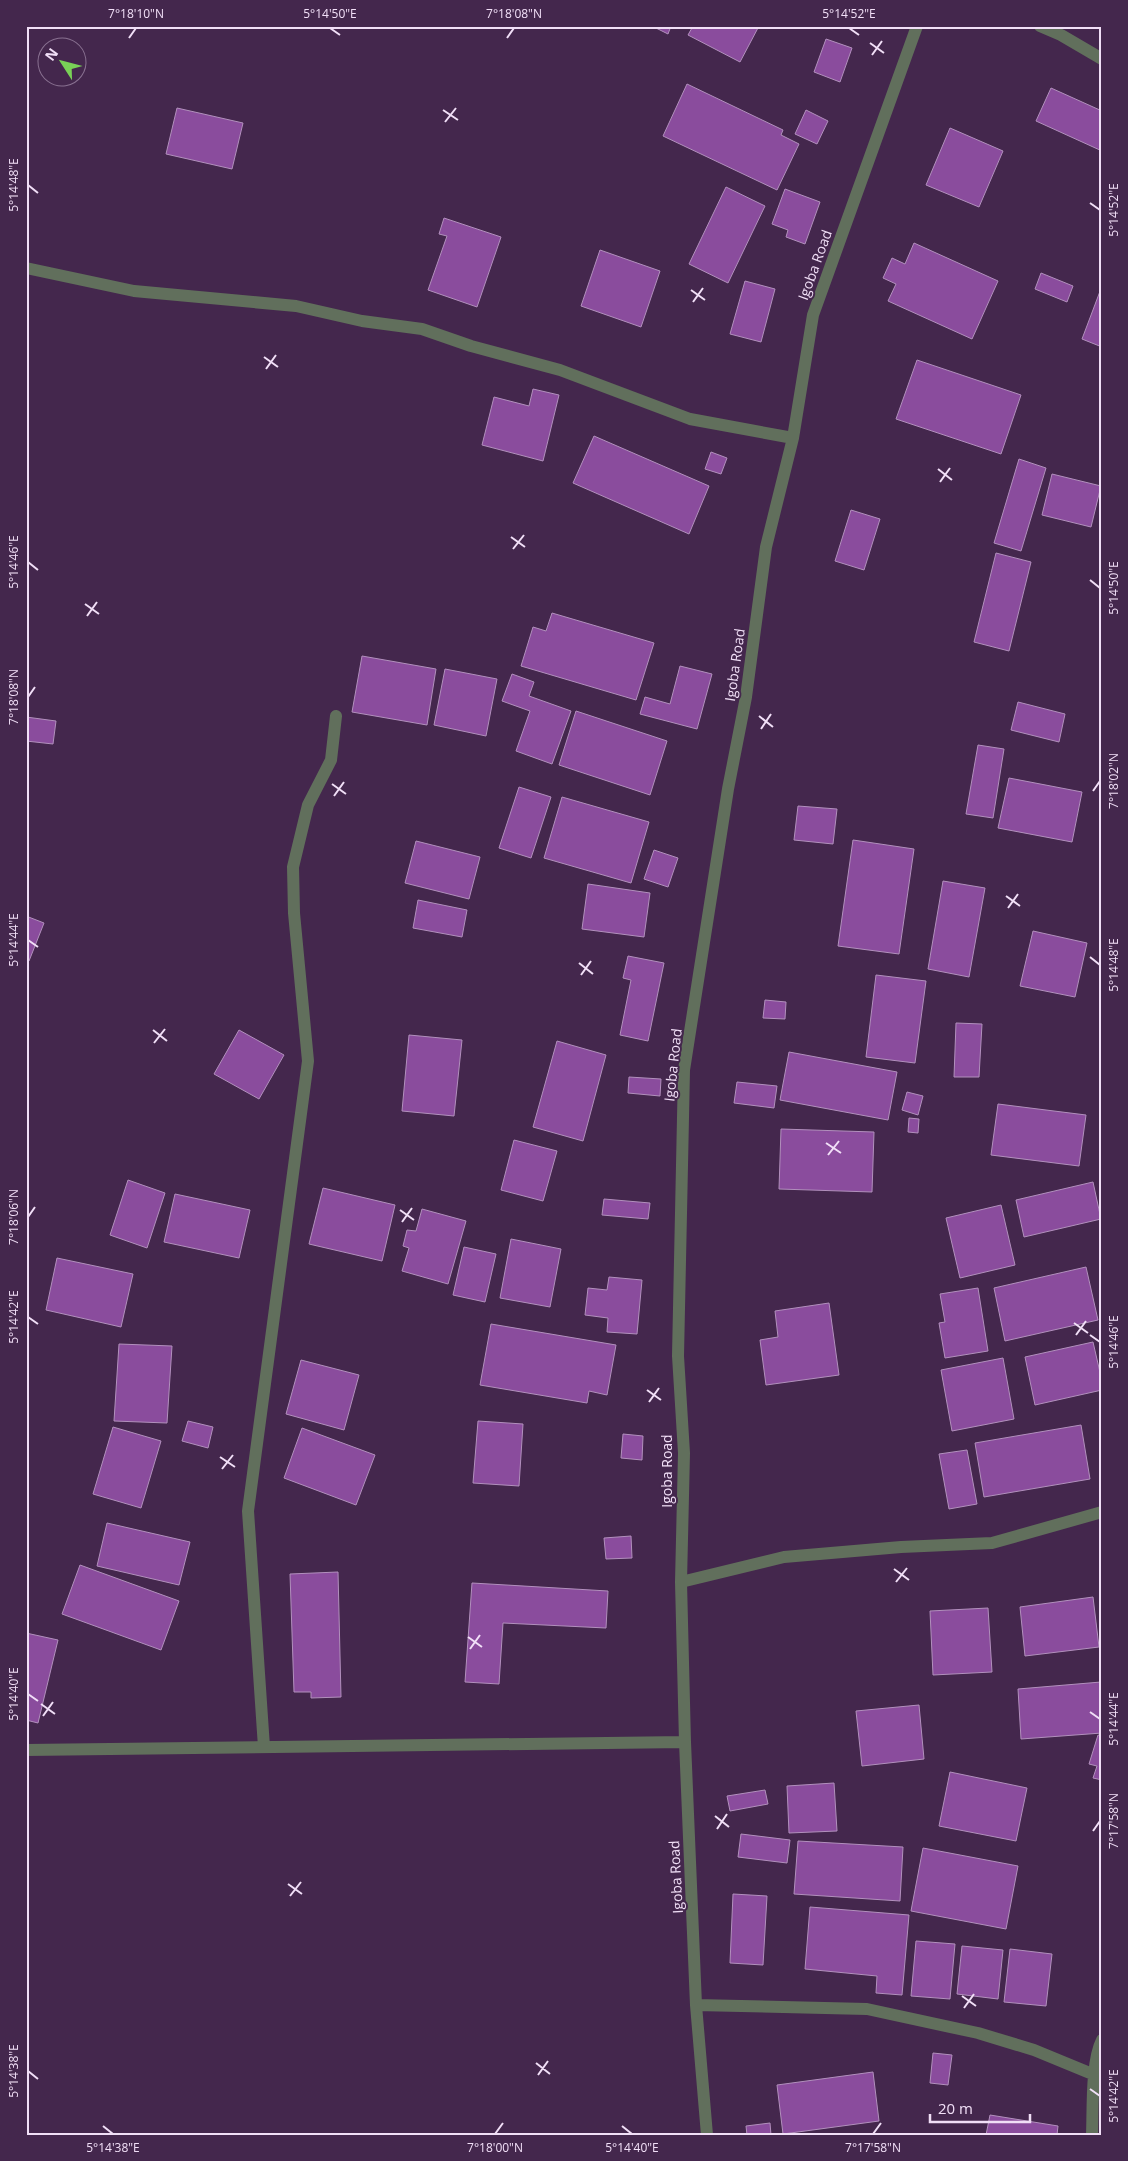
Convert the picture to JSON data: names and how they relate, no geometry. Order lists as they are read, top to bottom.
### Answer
{
  "streets": {
    "street": ["Igoba Road"]
  },
  "scale_bar": "20 m",
  "north": "top left",
  "coordinates": [
    "7°18'10\"N",
    "5°14'50\"E",
    "7°18'08\"N",
    "5°14'52\"E",
    "5°14'48\"E",
    "5°14'46\"E",
    "7°18'02\"N",
    "5°14'44\"E",
    "7°18'06\"N",
    "5°14'42\"E",
    "5°14'40\"E",
    "7°17'58\"N",
    "5°14'38\"E",
    "7°18'00\"N"
  ]
}
